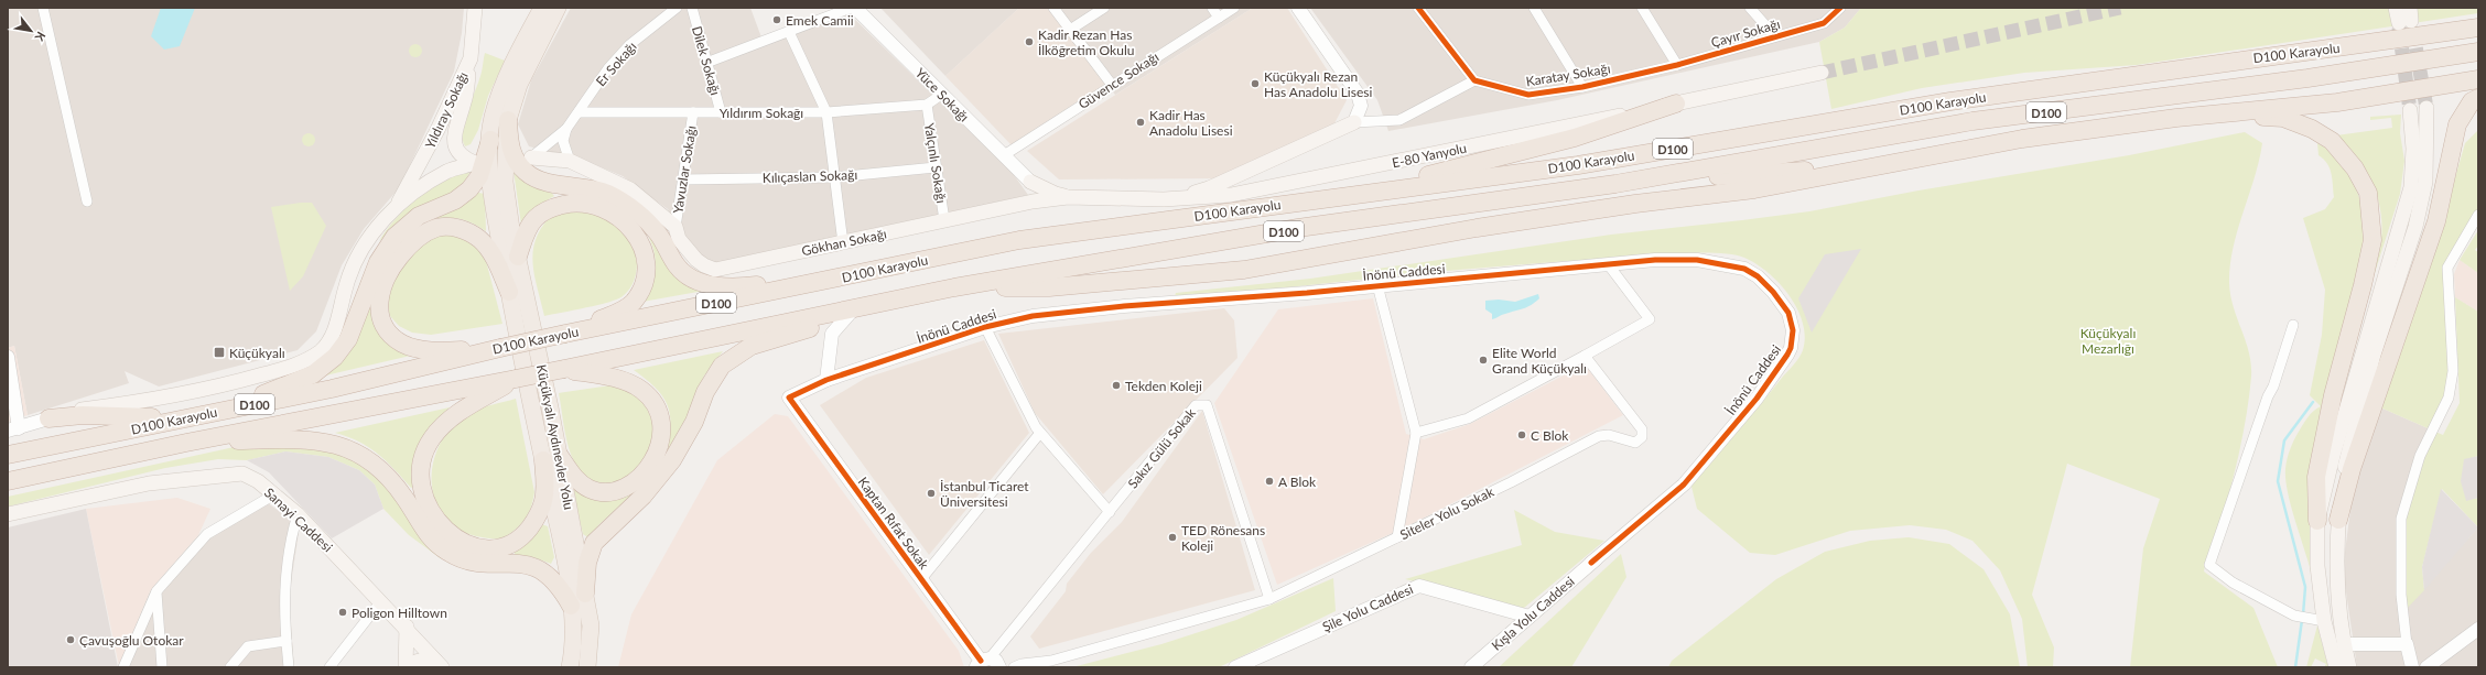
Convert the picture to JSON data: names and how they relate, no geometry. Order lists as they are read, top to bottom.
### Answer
{
  "streets": {
    "highway": ["D100 Karayolu", "D100"],
    "main road": [
      "Yıldıray Sokağı",
      "E-80 Yanyolu",
      "Gökhan Sokağı",
      "Küçükyalı Aydınevler Yolu",
      "Sanayi Caddesi"
    ],
    "street": [
      "Çayır Sokağı",
      "Dilek Sokağı",
      "Er Sokağı",
      "Karatay Sokağı",
      "Güvence Sokağı",
      "Yüce Sokağı",
      "Yıldırım Sokağı",
      "Yalçınlı Sokağı",
      "Yavuzlar Sokağı",
      "Kılıçaslan Sokağı",
      "İnönü Caddesi",
      "Sakız Gülü Sokak",
      "Siteler Yolu Sokak",
      "Kaptan Rıfat Sokak",
      "Şile Yolu Caddesi",
      "Kışla Yolu Caddesi"
    ]
  },
  "crossings": [
    ["Çayır Sokağı", "Karatay Sokağı"],
    ["Dilek Sokağı", "Yıldırım Sokağı"],
    ["Er Sokağı", "Yıldırım Sokağı"],
    ["Güvence Sokağı", "Yüce Sokağı"],
    ["Yıldırım Sokağı", "Yalçınlı Sokağı"],
    ["Yıldırım Sokağı", "Yavuzlar Sokağı"],
    ["E-80 Yanyolu", "Gökhan Sokağı"],
    ["Yalçınlı Sokağı", "Kılıçaslan Sokağı"],
    ["Yalçınlı Sokağı", "Gökhan Sokağı"],
    ["Yavuzlar Sokağı", "Kılıçaslan Sokağı"],
    ["Yavuzlar Sokağı", "Gökhan Sokağı"],
    ["İnönü Caddesi", "Kaptan Rıfat Sokak"],
    ["İnönü Caddesi", "Kışla Yolu Caddesi"],
    ["Sakız Gülü Sokak", "Siteler Yolu Sokak"],
    ["Sakız Gülü Sokak", "Kaptan Rıfat Sokak"],
    ["Şile Yolu Caddesi", "Kışla Yolu Caddesi"]
  ],
  "parks": ["Küçükyalı Mezarlığı"],
  "places": {
    "other": [
      "Emek Camii",
      "Kadir Rezan Has İlköğretim Okulu",
      "Küçükyalı Rezan Has Anadolu Lisesi",
      "Kadir Has Anadolu Lisesi",
      "Elite World Grand Küçükyalı",
      "Tekden Koleji",
      "C Blok",
      "A Blok",
      "İstanbul Ticaret Üniversitesi",
      "TED Rönesans Koleji",
      "Poligon Hilltown",
      "Çavuşoğlu Otokar"
    ],
    "transit": ["Küçükyalı"]
  },
  "north": "bottom right"
}
